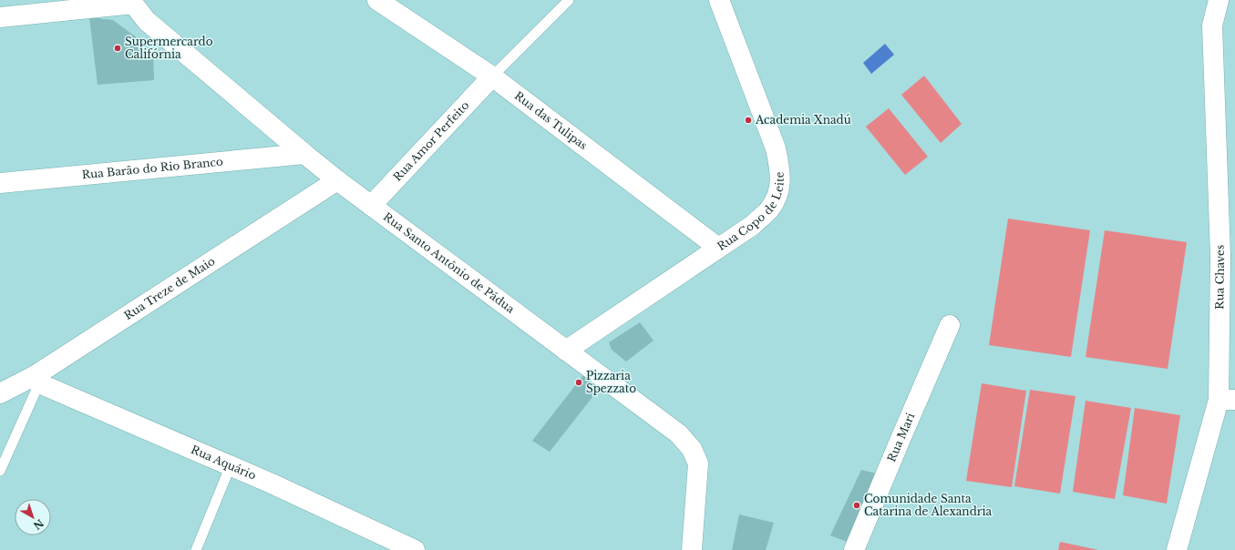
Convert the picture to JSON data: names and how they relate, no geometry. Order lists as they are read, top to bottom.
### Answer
{
  "streets": {
    "street": [
      "Rua das Tulipas",
      "Rua Amor Perfeito",
      "Rua Barão do Rio Branco",
      "Rua Copo de Leite",
      "Rua Santo Antônio de Pádua",
      "Rua Chaves",
      "Rua Treze de Maio",
      "Rua Mari",
      "Rua Aquário"
    ]
  },
  "crossings": [
    ["Rua das Tulipas", "Rua Amor Perfeito"],
    ["Rua das Tulipas", "Rua Copo de Leite"],
    ["Rua Amor Perfeito", "Rua Santo Antônio de Pádua"],
    ["Rua Barão do Rio Branco", "Rua Santo Antônio de Pádua"],
    ["Rua Copo de Leite", "Rua Santo Antônio de Pádua"],
    ["Rua Santo Antônio de Pádua", "Rua Treze de Maio"],
    ["Rua Treze de Maio", "Rua Aquário"]
  ],
  "places": [
    "Supermercardo Califórnia",
    "Academia Xnadú",
    "Pizzaria Spezzato",
    "Comunidade Santa Catarina de Alexandria"
  ],
  "north": "bottom right"
}
